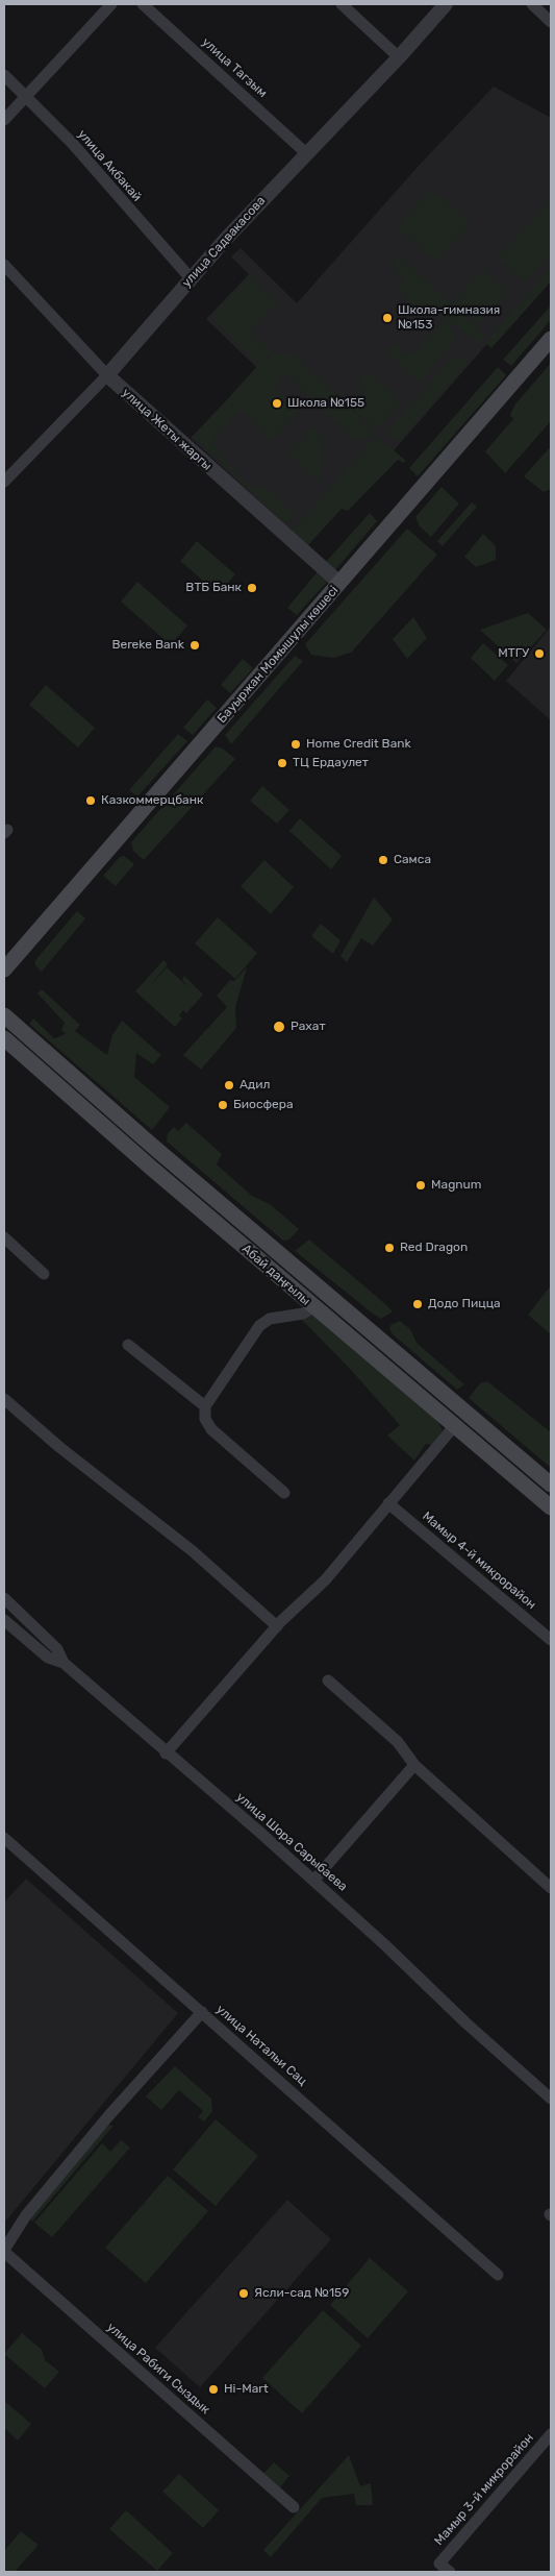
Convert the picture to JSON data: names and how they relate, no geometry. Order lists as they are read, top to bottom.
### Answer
{
  "streets": {
    "main road": ["Бауыржан Момышұлы көшесі", "Абай даңғылы"],
    "street": [
      "улица Тагзым",
      "улица Акбакай",
      "улица Садвакасова",
      "улица Жеты жаргы",
      "Мамыр 4-й микрорайон",
      "улица Шора Сарыбаева",
      "улица Натальи Сац",
      "улица Рабиги Сыздык",
      "Мамыр 3-й микрорайон"
    ]
  },
  "crossings": [
    ["улица Тагзым", "улица Садвакасова"],
    ["улица Акбакай", "улица Садвакасова"],
    ["улица Садвакасова", "улица Жеты жаргы"],
    ["улица Жеты жаргы", "Бауыржан Момышұлы көшесі"]
  ],
  "places": [
    "Школа-гимназия №153",
    "Школа №155",
    "ВТБ Банк",
    "Bereke Bank",
    "МТГУ",
    "Home Credit Bank",
    "ТЦ Ердаулет",
    "Казкоммерцбанк",
    "Самса",
    "Рахат",
    "Адил",
    "Биосфера",
    "Magnum",
    "Red Dragon",
    "Додо Пицца",
    "Ясли-сад №159",
    "Hi-Mart"
  ]
}
